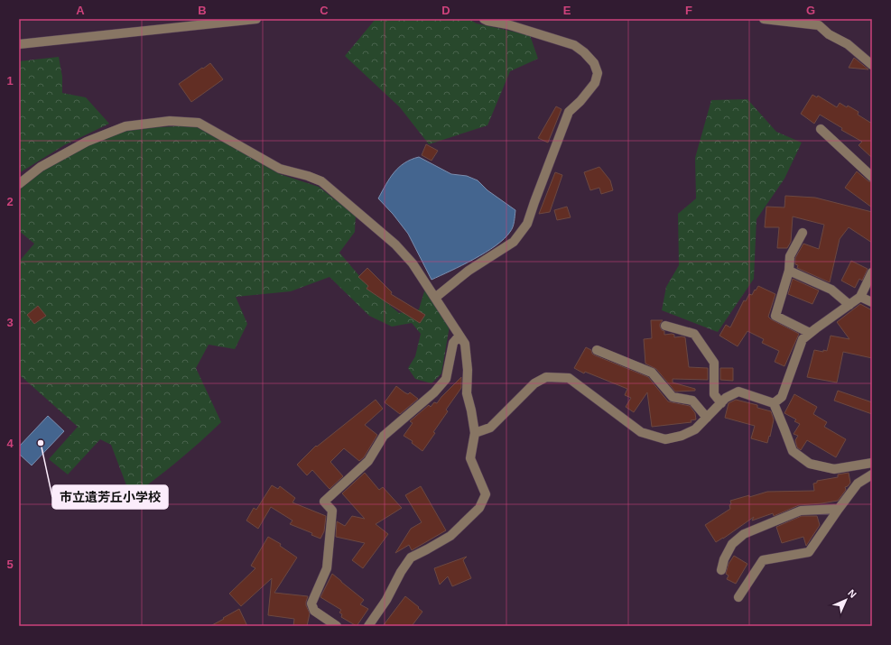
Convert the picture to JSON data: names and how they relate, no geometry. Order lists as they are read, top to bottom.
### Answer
{
  "places": ["市立遺芳丘小学校"],
  "north": "top right",
  "grid": {
    "columns": [
      "A",
      "B",
      "C",
      "D",
      "E",
      "F",
      "G"
    ],
    "rows": [
      "1",
      "2",
      "3",
      "4",
      "5"
    ]
  }
}
